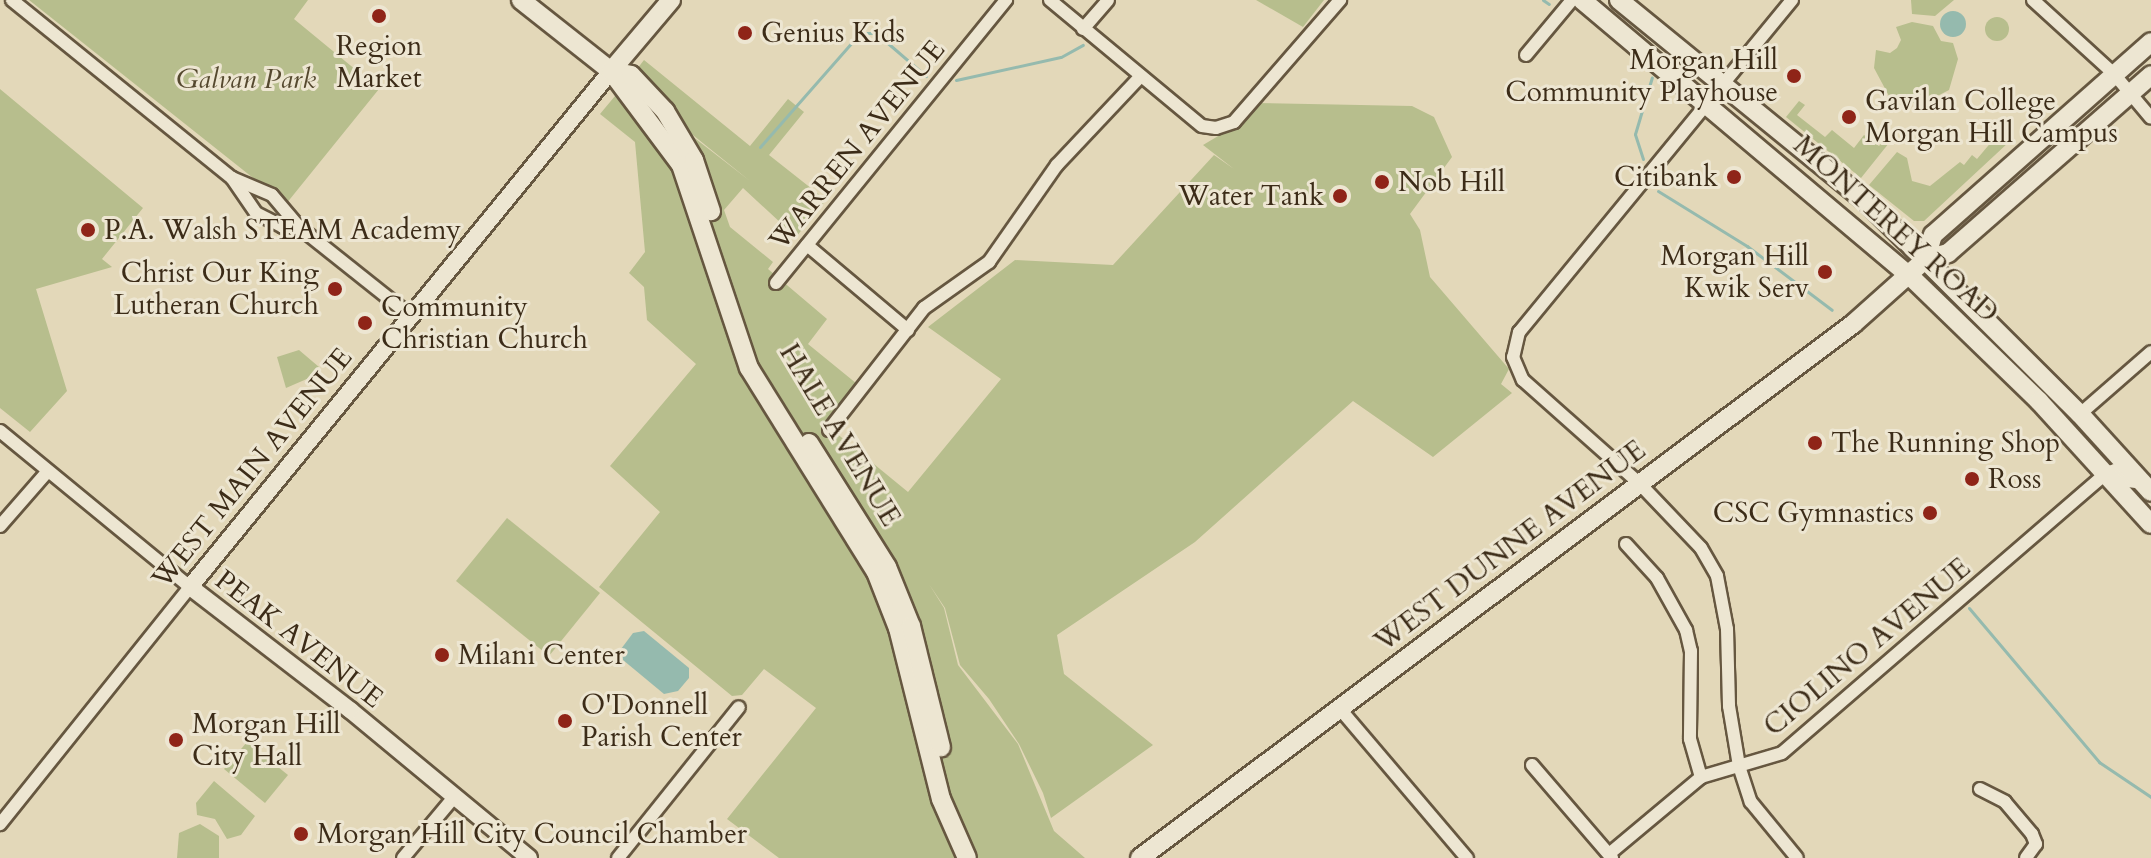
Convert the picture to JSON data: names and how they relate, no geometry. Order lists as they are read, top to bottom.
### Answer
{
  "streets": {
    "main road": [
      "MONTEREY ROAD",
      "HALE AVENUE",
      "WEST MAIN AVENUE",
      "WEST DUNNE AVENUE"
    ],
    "street": ["WARREN AVENUE", "PEAK AVENUE", "CIOLINO AVENUE"]
  },
  "crossings": [
    ["MONTEREY ROAD", "WEST DUNNE AVENUE"],
    ["MONTEREY ROAD", "CIOLINO AVENUE"],
    ["HALE AVENUE", "WEST MAIN AVENUE"],
    ["WEST MAIN AVENUE", "PEAK AVENUE"]
  ],
  "parks": ["Galvan Park"],
  "places": [
    "Region Market",
    "Genius Kids",
    "Morgan Hill Community Playhouse",
    "Gavilan College Morgan Hill Campus",
    "Citibank",
    "Nob Hill",
    "Water Tank",
    "P.A. Walsh STEAM Academy",
    "Morgan Hill Kwik Serv",
    "Christ Our King Lutheran Church",
    "Community Christian Church",
    "The Running Shop",
    "Ross",
    "CSC Gymnastics",
    "Milani Center",
    "O'Donnell Parish Center",
    "Morgan Hill City Hall",
    "Morgan Hill City Council Chamber"
  ]
}
